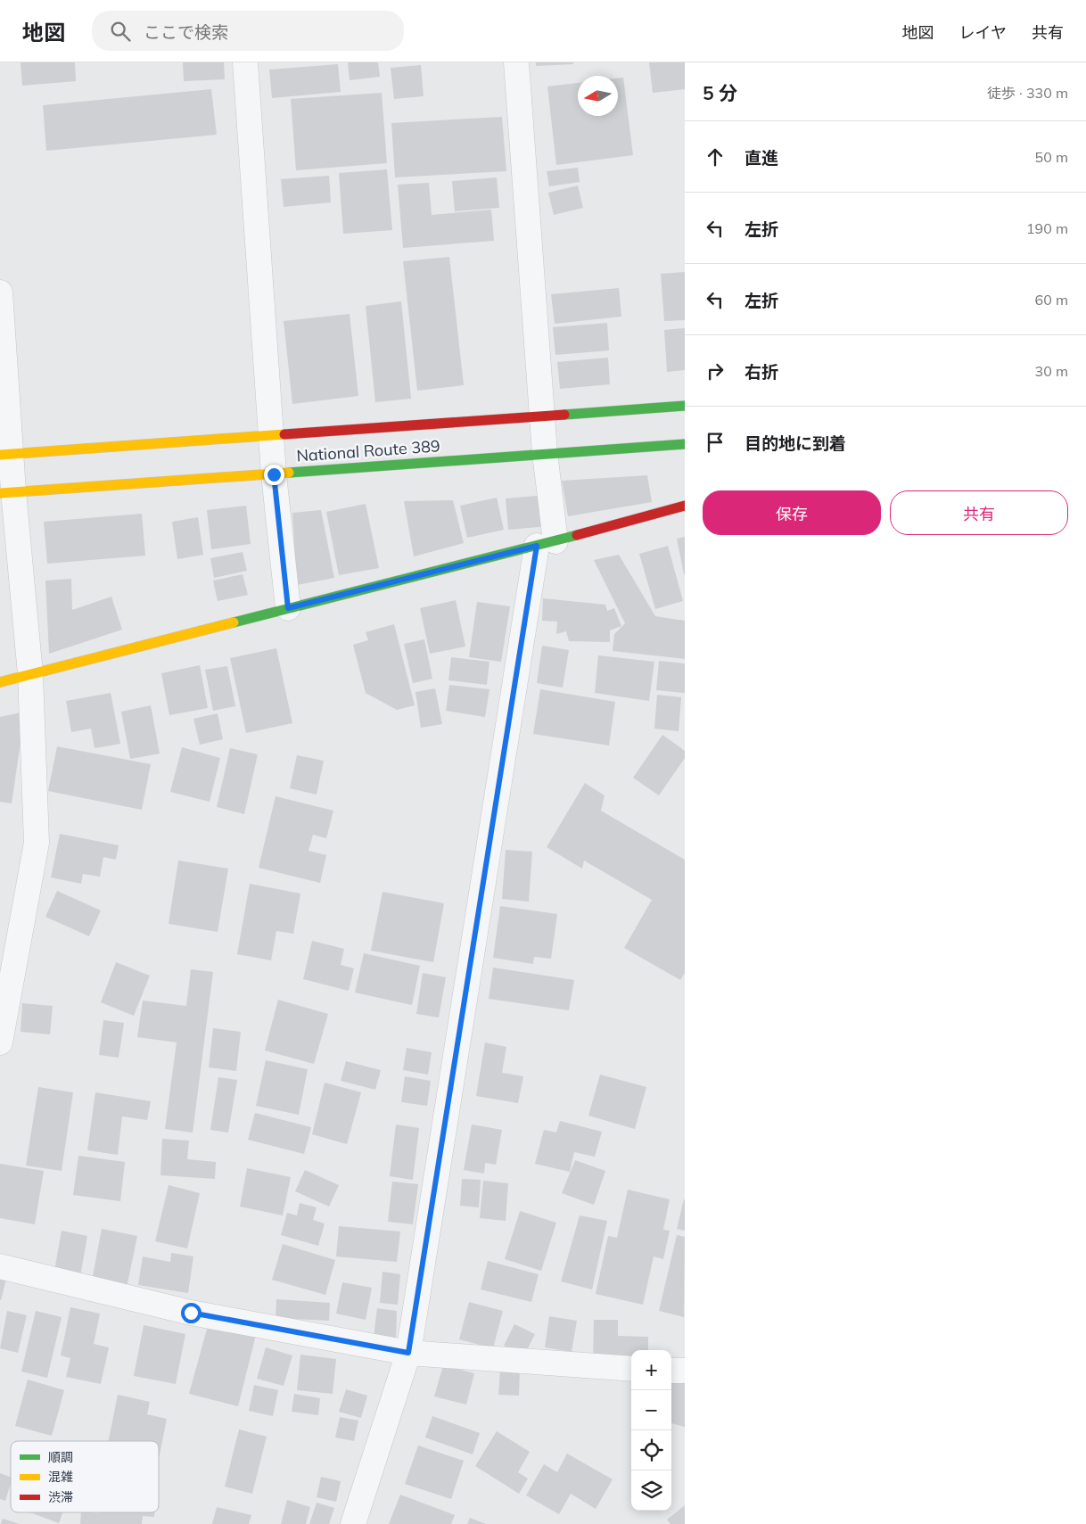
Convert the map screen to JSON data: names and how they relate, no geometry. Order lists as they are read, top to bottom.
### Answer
{
  "streets": {
    "main road": ["National Route 389"]
  },
  "legend": ["順調", "混雑", "渋滞"],
  "north": "left",
  "page": {
    "header": "地図",
    "search": "ここで検索",
    "nav": ["地図", "レイヤ", "共有"],
    "heading": ["5 分", "徒歩 · 330 m"],
    "list": [
      ["直進", "50 m"],
      ["左折", "190 m"],
      ["左折", "60 m"],
      ["右折", "30 m"],
      "目的地に到着"
    ],
    "buttons": ["保存", "共有"],
    "map_buttons": ["+", "−"]
  }
}
